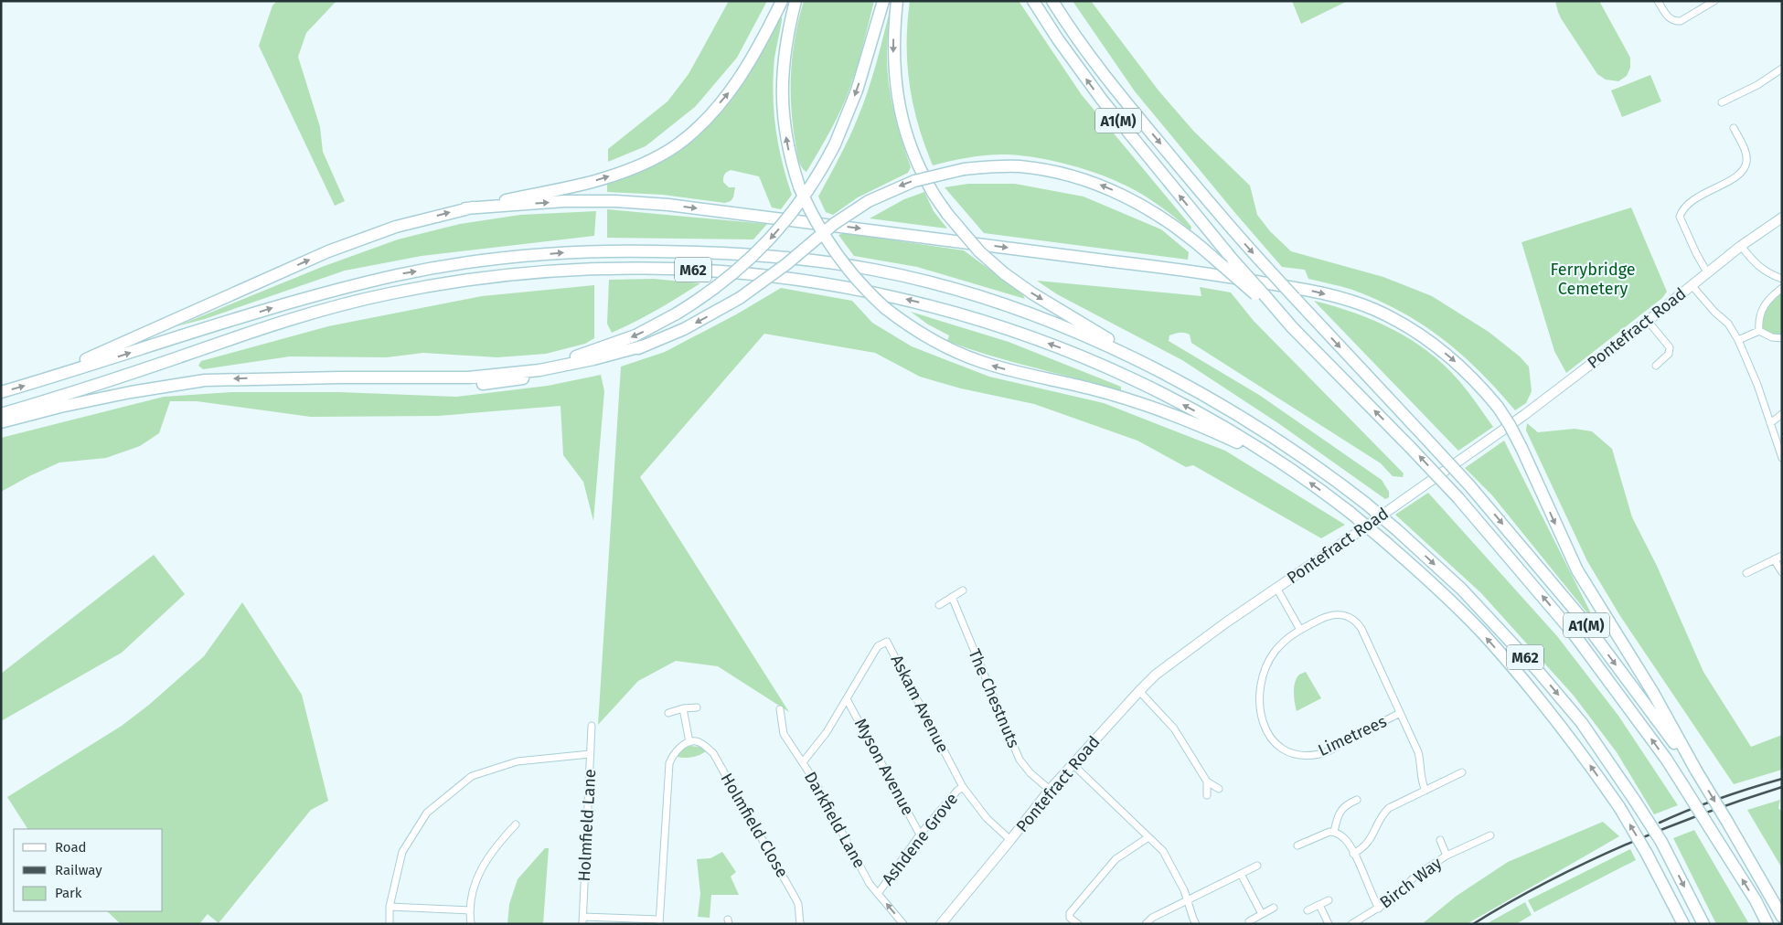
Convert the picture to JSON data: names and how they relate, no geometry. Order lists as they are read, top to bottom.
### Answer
{
  "streets": {
    "highway": ["A1(M)", "M62"],
    "street": [
      "Pontefract Road",
      "The Chestnuts",
      "Askam Avenue",
      "Limetrees",
      "Myson Avenue",
      "Darkfield Lane",
      "Holmfield Lane",
      "Holmfield Close",
      "Ashdene Grove",
      "Birch Way"
    ]
  },
  "crossings": [
    ["Pontefract Road", "The Chestnuts"],
    ["Pontefract Road", "Askam Avenue"],
    ["Askam Avenue", "Myson Avenue"],
    ["Askam Avenue", "Darkfield Lane"],
    ["Askam Avenue", "Ashdene Grove"],
    ["Myson Avenue", "Ashdene Grove"],
    ["Darkfield Lane", "Ashdene Grove"]
  ],
  "parks": ["Ferrybridge Cemetery"],
  "legend": ["Road", "Railway", "Park"]
}
